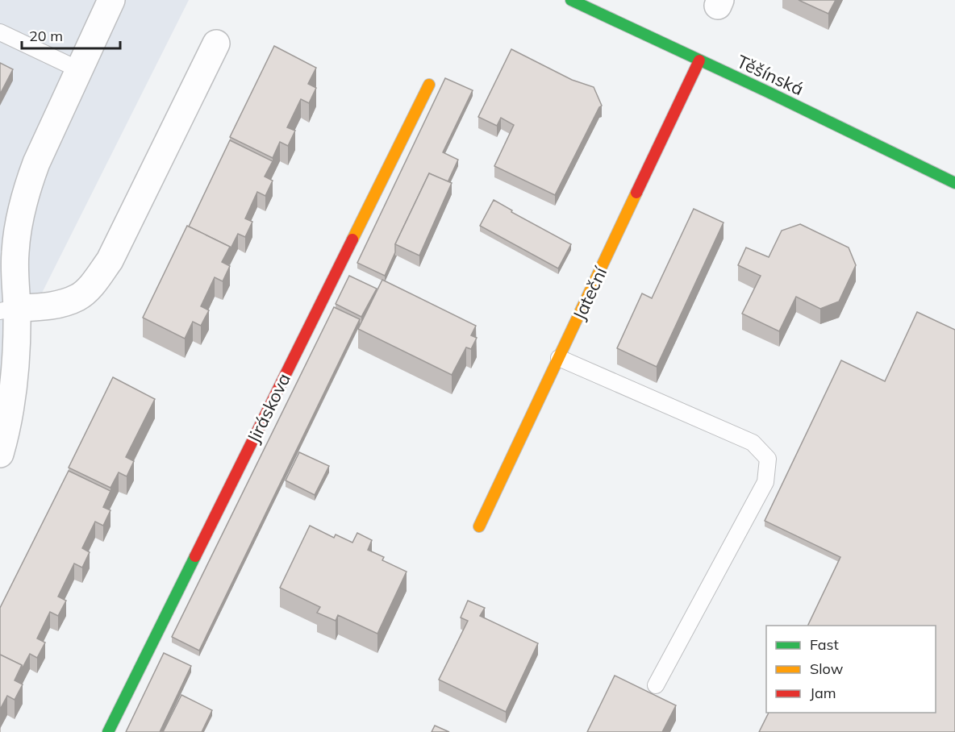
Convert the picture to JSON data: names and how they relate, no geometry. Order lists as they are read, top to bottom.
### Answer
{
  "streets": {
    "street": ["Těšínská", "Jateční", "Jiráskova"]
  },
  "crossings": [
    ["Těšínská", "Jateční"]
  ],
  "legend": ["Fast", "Slow", "Jam"],
  "scale_bar": "20 m"
}
